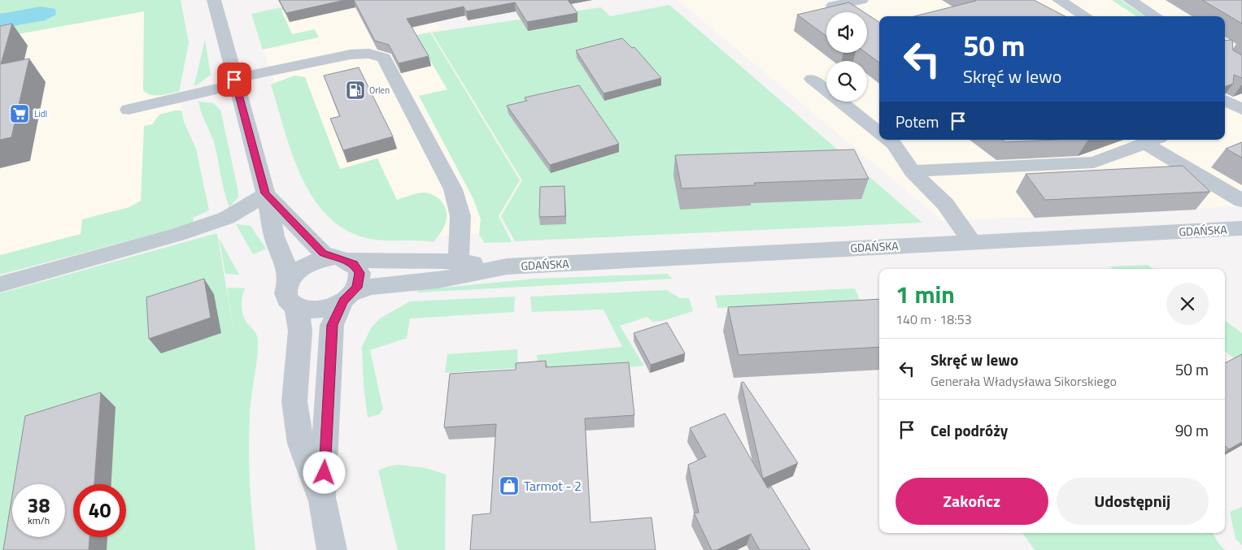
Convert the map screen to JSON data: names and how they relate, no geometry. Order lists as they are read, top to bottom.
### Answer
{
  "streets": {
    "street": ["GDAŃSKA"]
  },
  "places": {
    "fuel station": ["Orlen"],
    "supermarket": ["Lidl"],
    "shop": ["Tarmot - 2"]
  },
  "page": {
    "turn": ["50 m", "Skręć w lewo"],
    "then": "Potem",
    "heading": ["1 min", "140 m · 18:53"],
    "list": [
      {
        "name": "Skręć w lewo",
        "note": "Generała Władysława Sikorskiego",
        "value": "50 m"
      },
      {
        "name": "Cel podróży",
        "value": "90 m"
      }
    ],
    "buttons": ["Zakończ", "Udostępnij"],
    "speed": "38 km/h",
    "limit": "40"
  }
}
